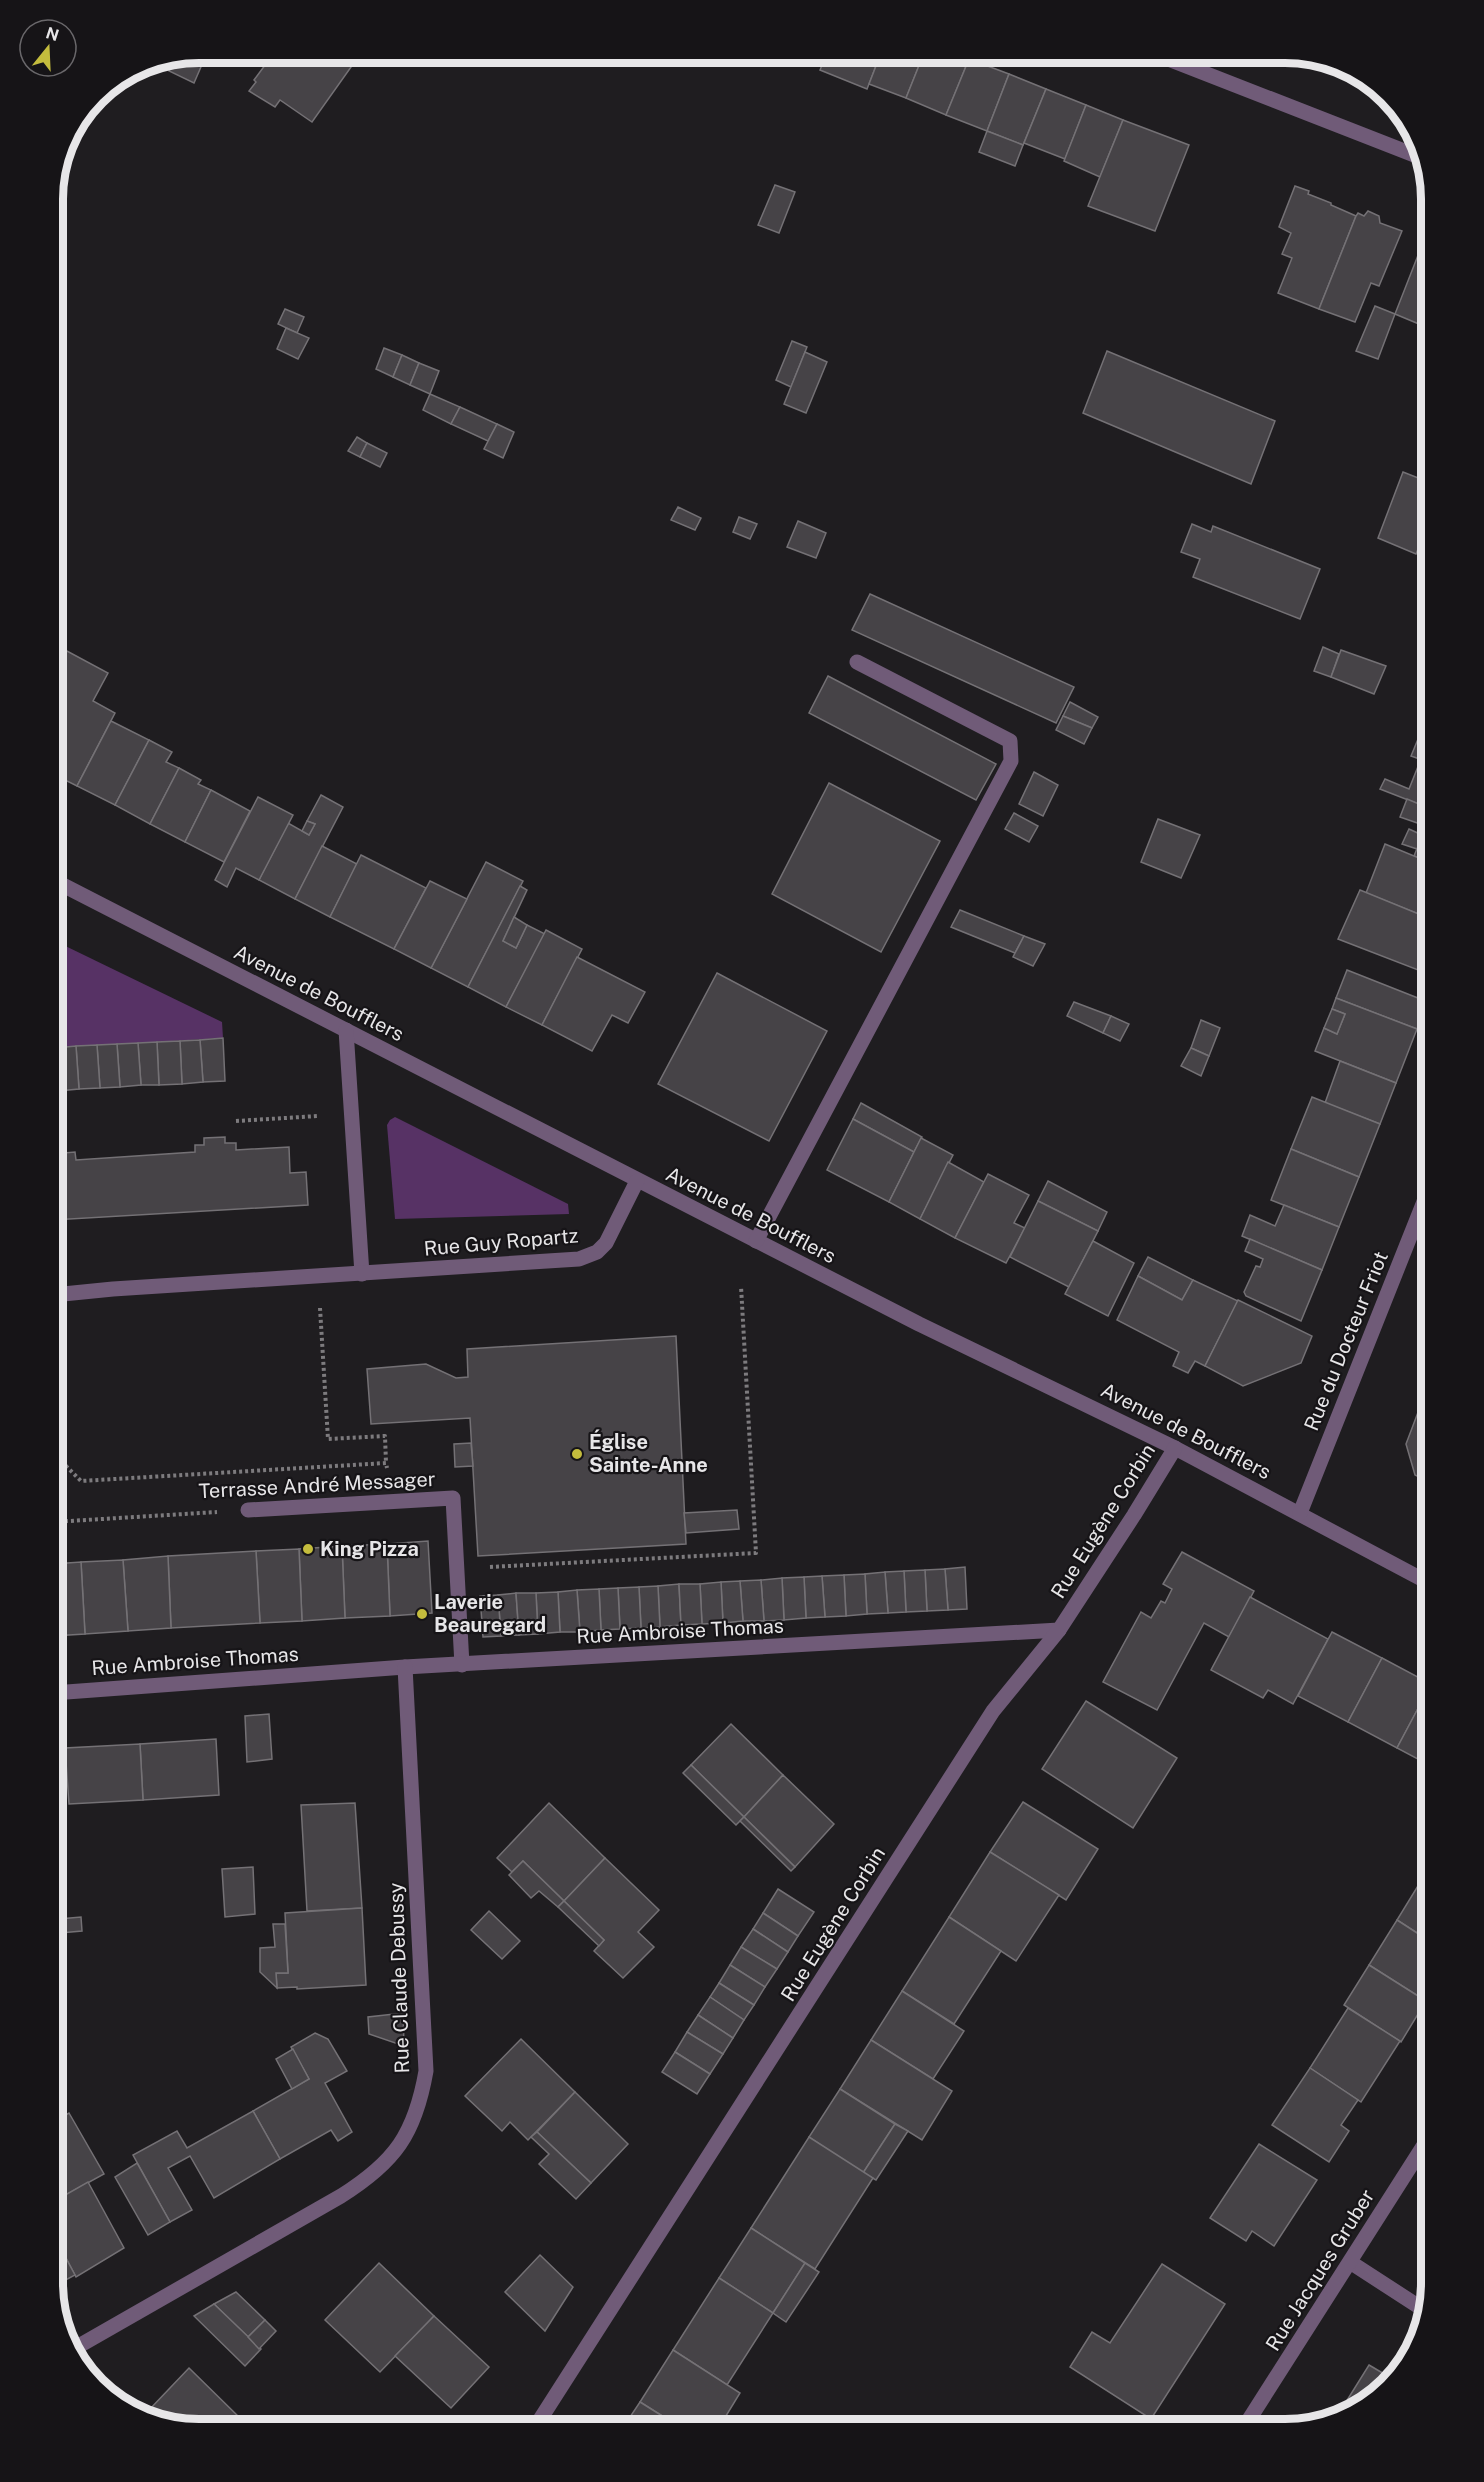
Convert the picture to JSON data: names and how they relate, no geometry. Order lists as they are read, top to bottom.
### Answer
{
  "streets": {
    "street": [
      "Avenue de Boufflers",
      "Rue Guy Ropartz",
      "Rue du Docteur Friot",
      "Terrasse André Messager",
      "Rue Eugène Corbin",
      "Rue Ambroise Thomas",
      "Rue Claude Debussy",
      "Rue Jacques Gruber"
    ]
  },
  "crossings": [
    ["Avenue de Boufflers", "Rue Guy Ropartz"],
    ["Avenue de Boufflers", "Rue du Docteur Friot"],
    ["Avenue de Boufflers", "Rue Eugène Corbin"],
    ["Terrasse André Messager", "Rue Ambroise Thomas"],
    ["Rue Eugène Corbin", "Rue Ambroise Thomas"],
    ["Rue Ambroise Thomas", "Rue Claude Debussy"]
  ],
  "places": ["Église Sainte-Anne", "King Pizza", "Laverie Beauregard"],
  "north": "top"
}
